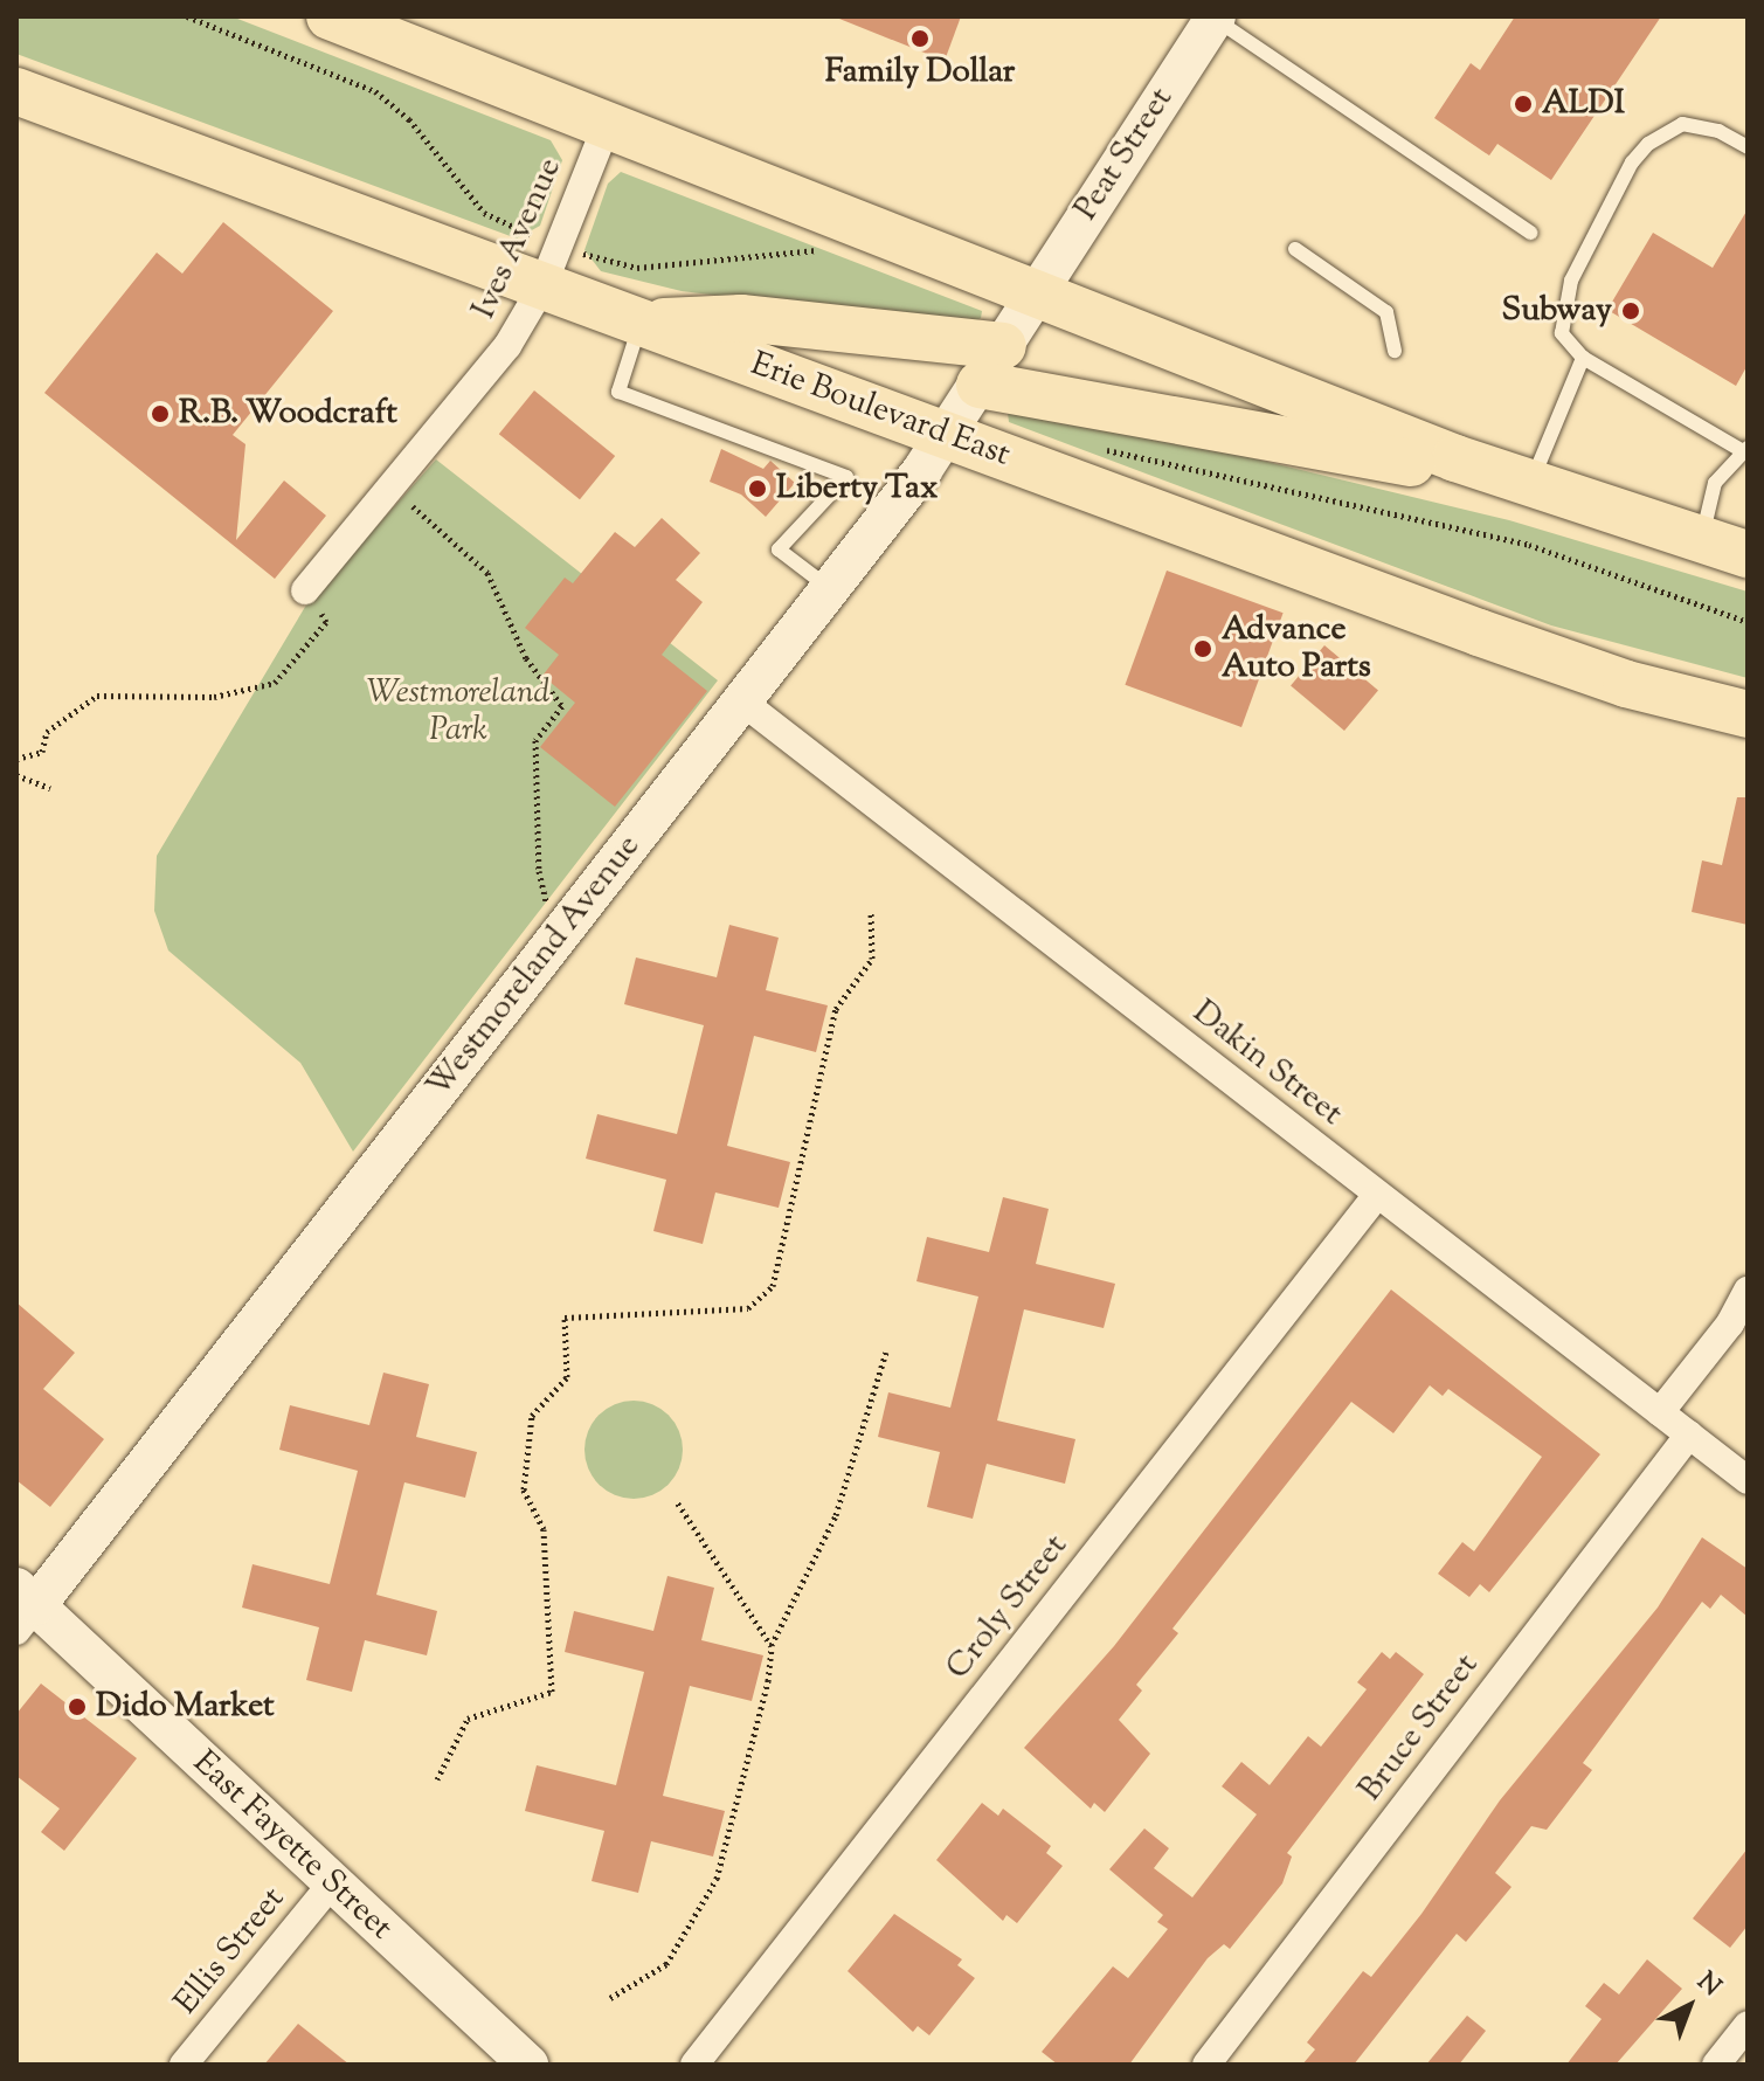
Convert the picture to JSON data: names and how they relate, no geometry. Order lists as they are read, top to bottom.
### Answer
{
  "streets": {
    "main road": ["Erie Boulevard East"],
    "street": [
      "Peat Street",
      "Ives Avenue",
      "Westmoreland Avenue",
      "Dakin Street",
      "Croly Street",
      "Bruce Street",
      "East Fayette Street",
      "Ellis Street"
    ]
  },
  "crossings": [
    ["Peat Street", "Westmoreland Avenue"],
    ["Ives Avenue", "Erie Boulevard East"],
    ["Erie Boulevard East", "Westmoreland Avenue"],
    ["Westmoreland Avenue", "Dakin Street"],
    ["Westmoreland Avenue", "East Fayette Street"],
    ["Dakin Street", "Croly Street"],
    ["Dakin Street", "Bruce Street"],
    ["East Fayette Street", "Ellis Street"]
  ],
  "parks": ["Westmoreland Park"],
  "places": [
    "Family Dollar",
    "ALDI",
    "Subway",
    "R.B. Woodcraft",
    "Liberty Tax",
    "Advance Auto Parts",
    "Dido Market"
  ],
  "north": "top right"
}
